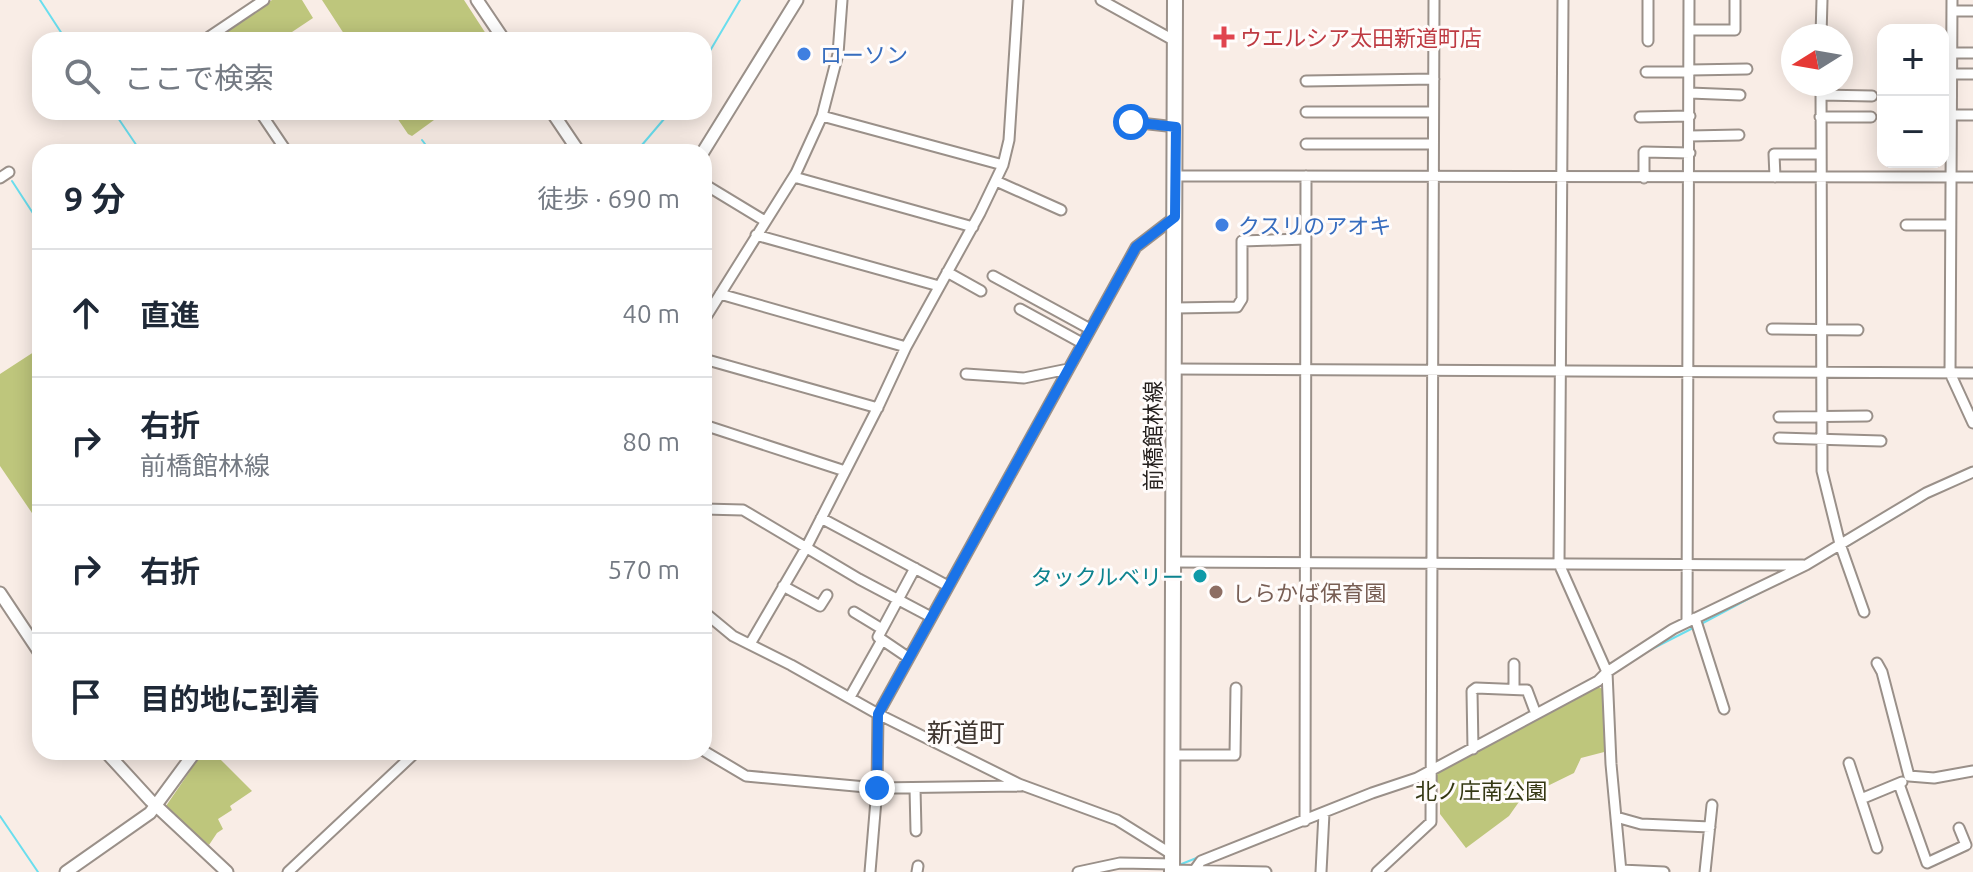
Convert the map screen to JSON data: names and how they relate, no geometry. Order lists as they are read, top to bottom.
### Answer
{
  "streets": {
    "main road": ["前橋館林線"]
  },
  "districts": ["新道町"],
  "parks": ["北ノ庄南公園"],
  "places": {
    "health": ["ウエルシア太田新道町店"],
    "other": [
      "ローソン",
      "クスリのアオキ",
      "タックルベリー",
      "しらかば保育園"
    ]
  },
  "north": "left",
  "page": {
    "map_buttons": ["+", "−"],
    "search": "ここで検索",
    "heading": ["9 分", "徒歩 · 690 m"],
    "list": [
      ["直進", "40 m"],
      ["右折", "前橋館林線", "80 m"],
      ["右折", "570 m"],
      "目的地に到着"
    ]
  }
}
